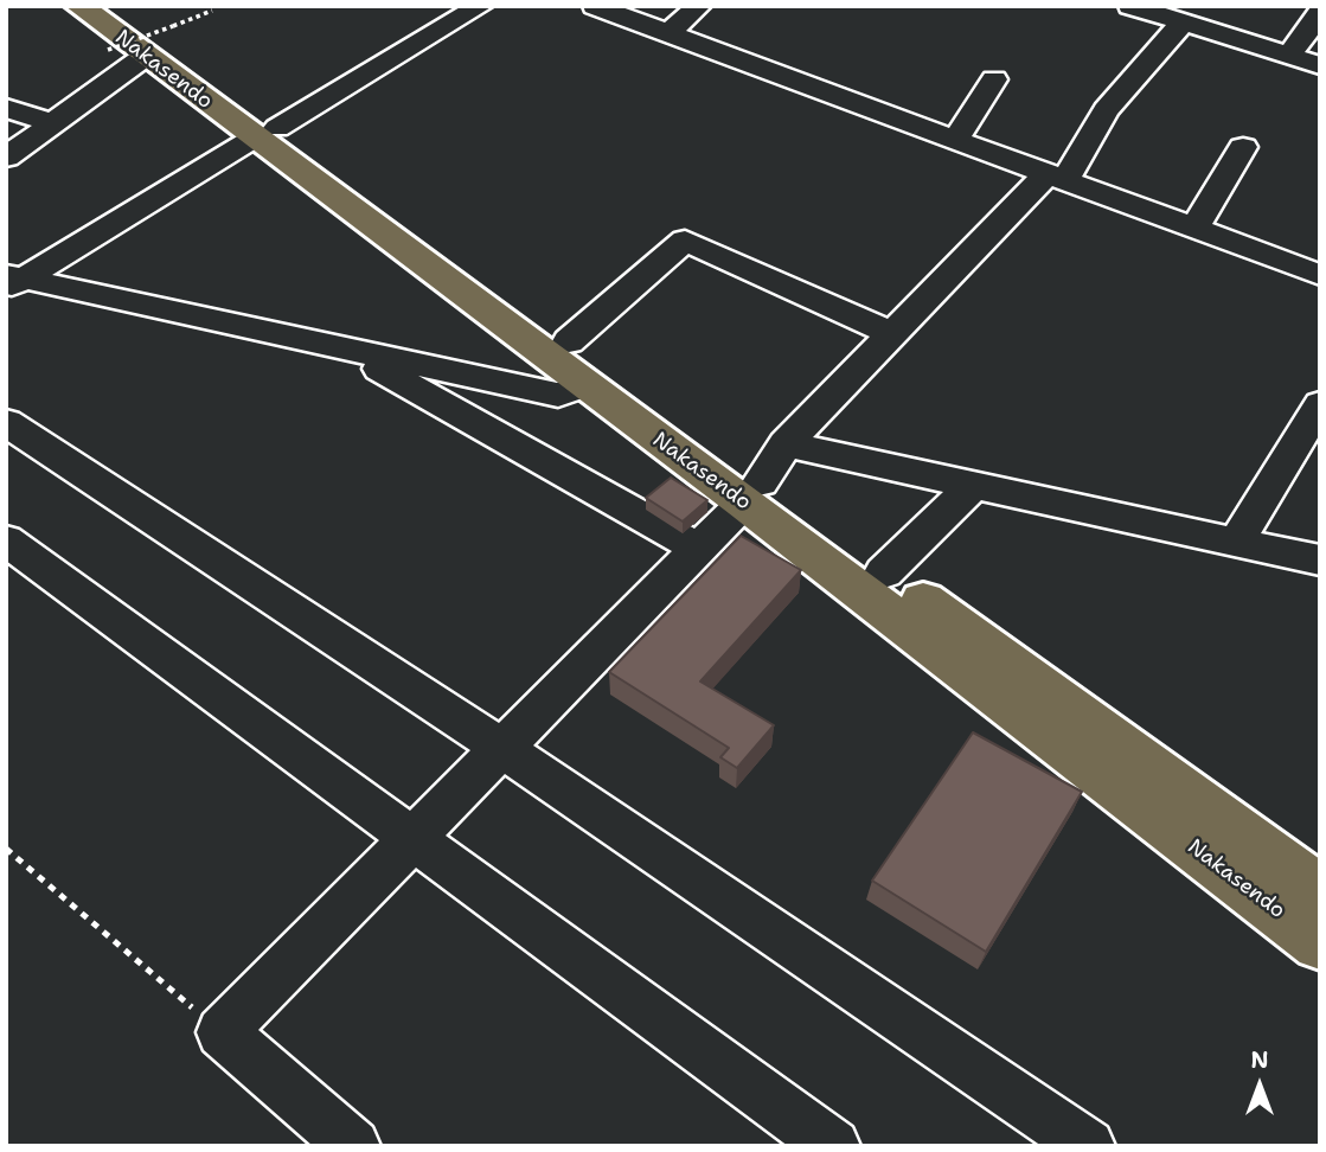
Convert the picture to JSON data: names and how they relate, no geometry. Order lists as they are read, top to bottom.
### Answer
{
  "streets": {
    "highway": ["Nakasendo"]
  },
  "north": "top"
}
